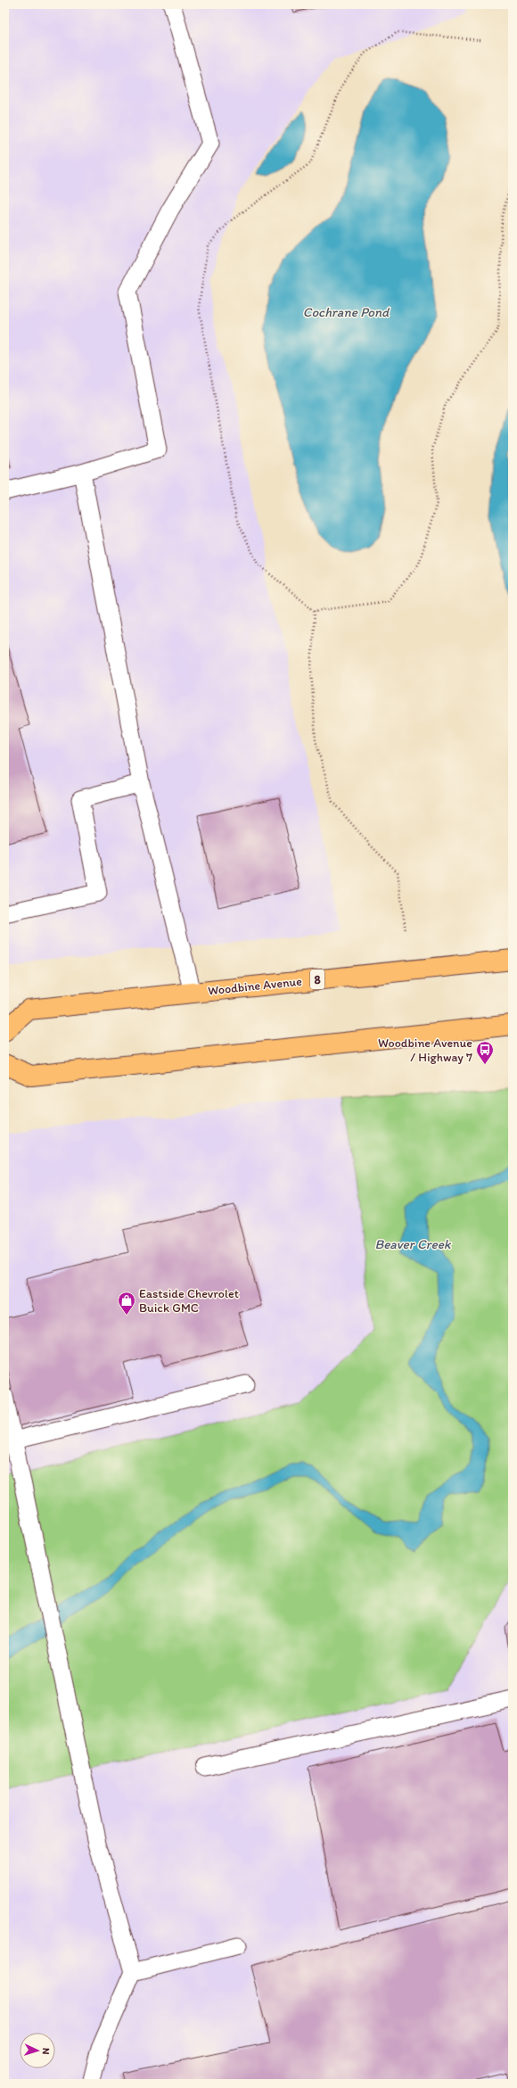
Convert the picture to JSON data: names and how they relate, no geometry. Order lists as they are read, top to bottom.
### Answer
{
  "streets": {
    "main road": ["8", "Woodbine Avenue"]
  },
  "water": ["Cochrane Pond", "Beaver Creek"],
  "places": {
    "bus stop": ["Woodbine Avenue / Highway 7"],
    "shop": ["Eastside Chevrolet Buick GMC"]
  },
  "north": "right"
}
